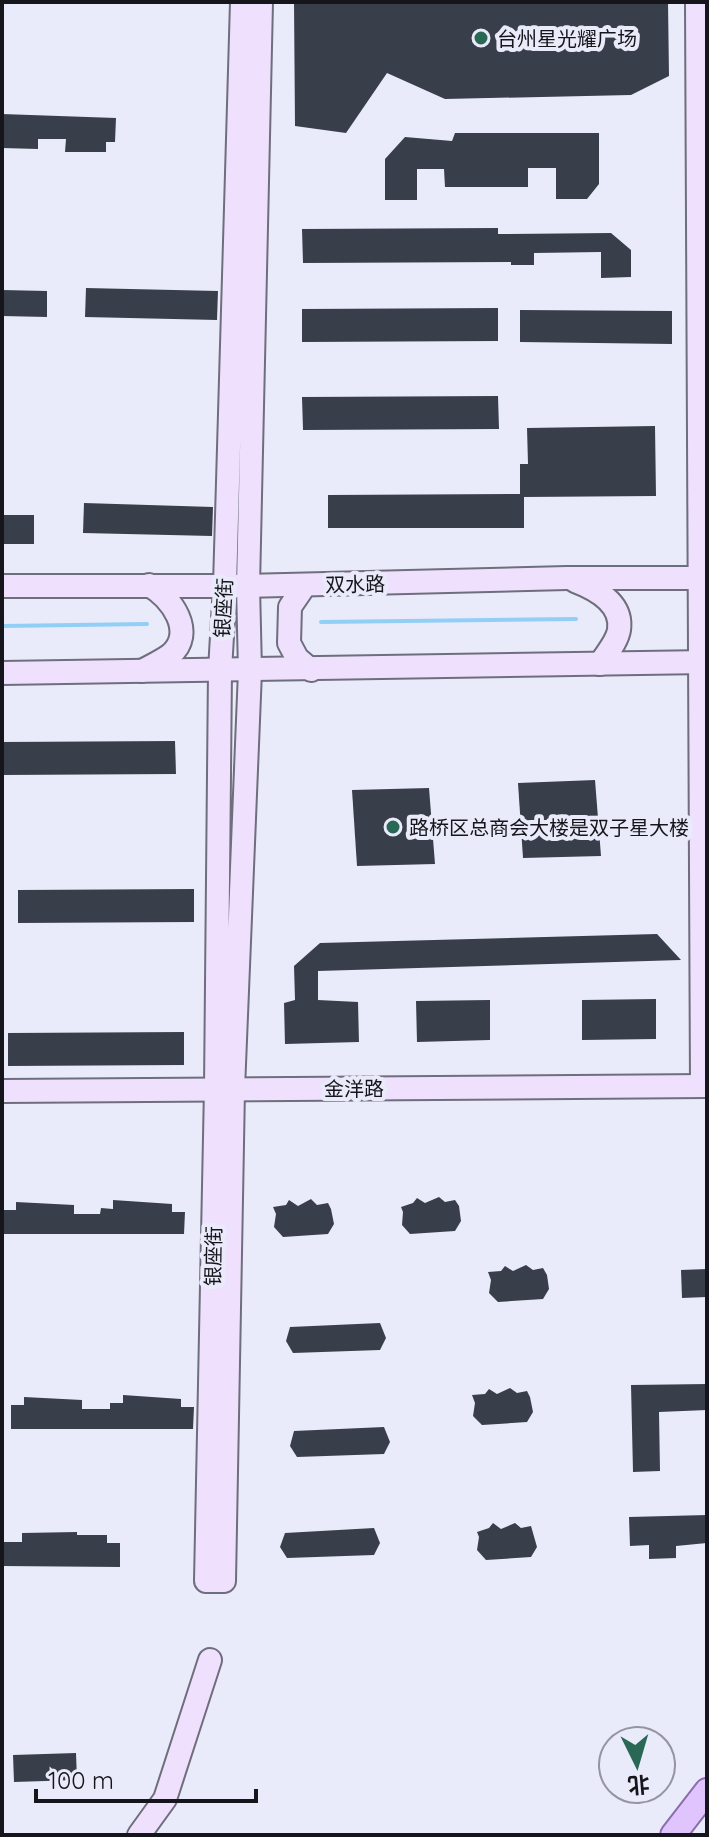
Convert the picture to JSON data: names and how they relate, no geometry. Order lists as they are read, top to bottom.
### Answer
{
  "streets": {
    "main road": ["双水路", "银座街", "金洋路"]
  },
  "crossings": [
    ["双水路", "银座街"],
    ["银座街", "金洋路"]
  ],
  "places": ["台州星光耀广场", "路桥区总商会大楼是双子星大楼"],
  "scale_bar": "100 m",
  "north": "bottom"
}
